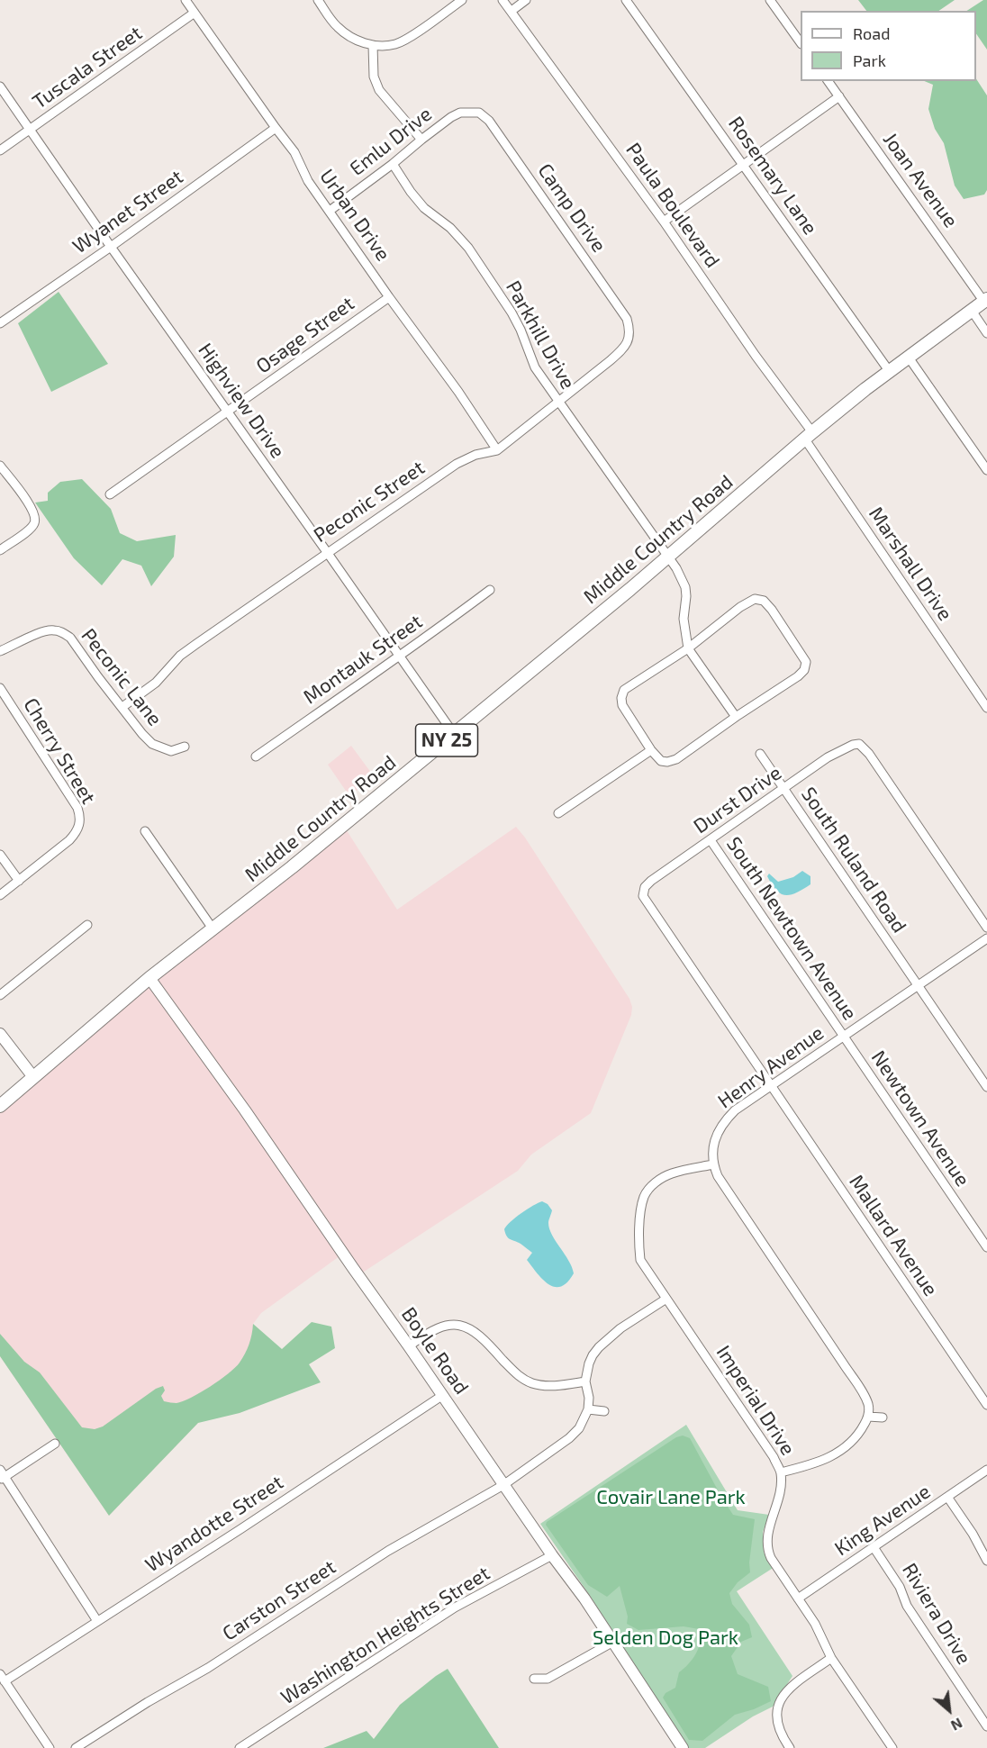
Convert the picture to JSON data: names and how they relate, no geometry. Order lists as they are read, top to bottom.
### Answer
{
  "streets": {
    "main road": ["Middle Country Road", "NY 25"],
    "street": [
      "Tuscala Street",
      "Emlu Drive",
      "Rosemary Lane",
      "Joan Avenue",
      "Paula Boulevard",
      "Camp Drive",
      "Wyanet Street",
      "Urban Drive",
      "Osage Street",
      "Parkhill Drive",
      "Highview Drive",
      "Peconic Street",
      "Marshall Drive",
      "Montauk Street",
      "Peconic Lane",
      "Cherry Street",
      "Durst Drive",
      "South Ruland Road",
      "South Newtown Avenue",
      "Henry Avenue",
      "Newtown Avenue",
      "Mallard Avenue",
      "Boyle Road",
      "Imperial Drive",
      "King Avenue",
      "Wyandotte Street",
      "Carston Street",
      "Riviera Drive",
      "Washington Heights Street"
    ]
  },
  "crossings": [
    ["Tuscala Street", "Urban Drive"],
    ["Tuscala Street", "Highview Drive"],
    ["Emlu Drive", "Camp Drive"],
    ["Emlu Drive", "Urban Drive"],
    ["Emlu Drive", "Parkhill Drive"],
    ["Rosemary Lane", "NY 25"],
    ["Joan Avenue", "NY 25"],
    ["Paula Boulevard", "Middle Country Road"],
    ["Paula Boulevard", "Marshall Drive"],
    ["Paula Boulevard", "NY 25"],
    ["Camp Drive", "Peconic Street"],
    ["Wyanet Street", "Urban Drive"],
    ["Wyanet Street", "Highview Drive"],
    ["Urban Drive", "Osage Street"],
    ["Urban Drive", "Peconic Street"],
    ["Osage Street", "Highview Drive"],
    ["Parkhill Drive", "Peconic Street"],
    ["Parkhill Drive", "Middle Country Road"],
    ["Highview Drive", "Peconic Street"],
    ["Highview Drive", "Middle Country Road"],
    ["Highview Drive", "Montauk Street"],
    ["Peconic Street", "Peconic Lane"],
    ["Middle Country Road", "Marshall Drive"],
    ["Middle Country Road", "NY 25"],
    ["Middle Country Road", "Boyle Road"],
    ["Marshall Drive", "NY 25"],
    ["Durst Drive", "South Ruland Road"],
    ["Durst Drive", "South Newtown Avenue"],
    ["Durst Drive", "Mallard Avenue"],
    ["South Ruland Road", "Henry Avenue"],
    ["South Newtown Avenue", "Henry Avenue"],
    ["South Newtown Avenue", "Newtown Avenue"],
    ["Henry Avenue", "Newtown Avenue"],
    ["Henry Avenue", "Mallard Avenue"],
    ["Henry Avenue", "Imperial Drive"],
    ["Boyle Road", "Wyandotte Street"],
    ["Boyle Road", "Carston Street"],
    ["Boyle Road", "Washington Heights Street"],
    ["Imperial Drive", "King Avenue"],
    ["King Avenue", "Riviera Drive"]
  ],
  "parks": ["Covair Lane Park", "Selden Dog Park"],
  "legend": ["Road", "Park"],
  "north": "bottom right"
}
